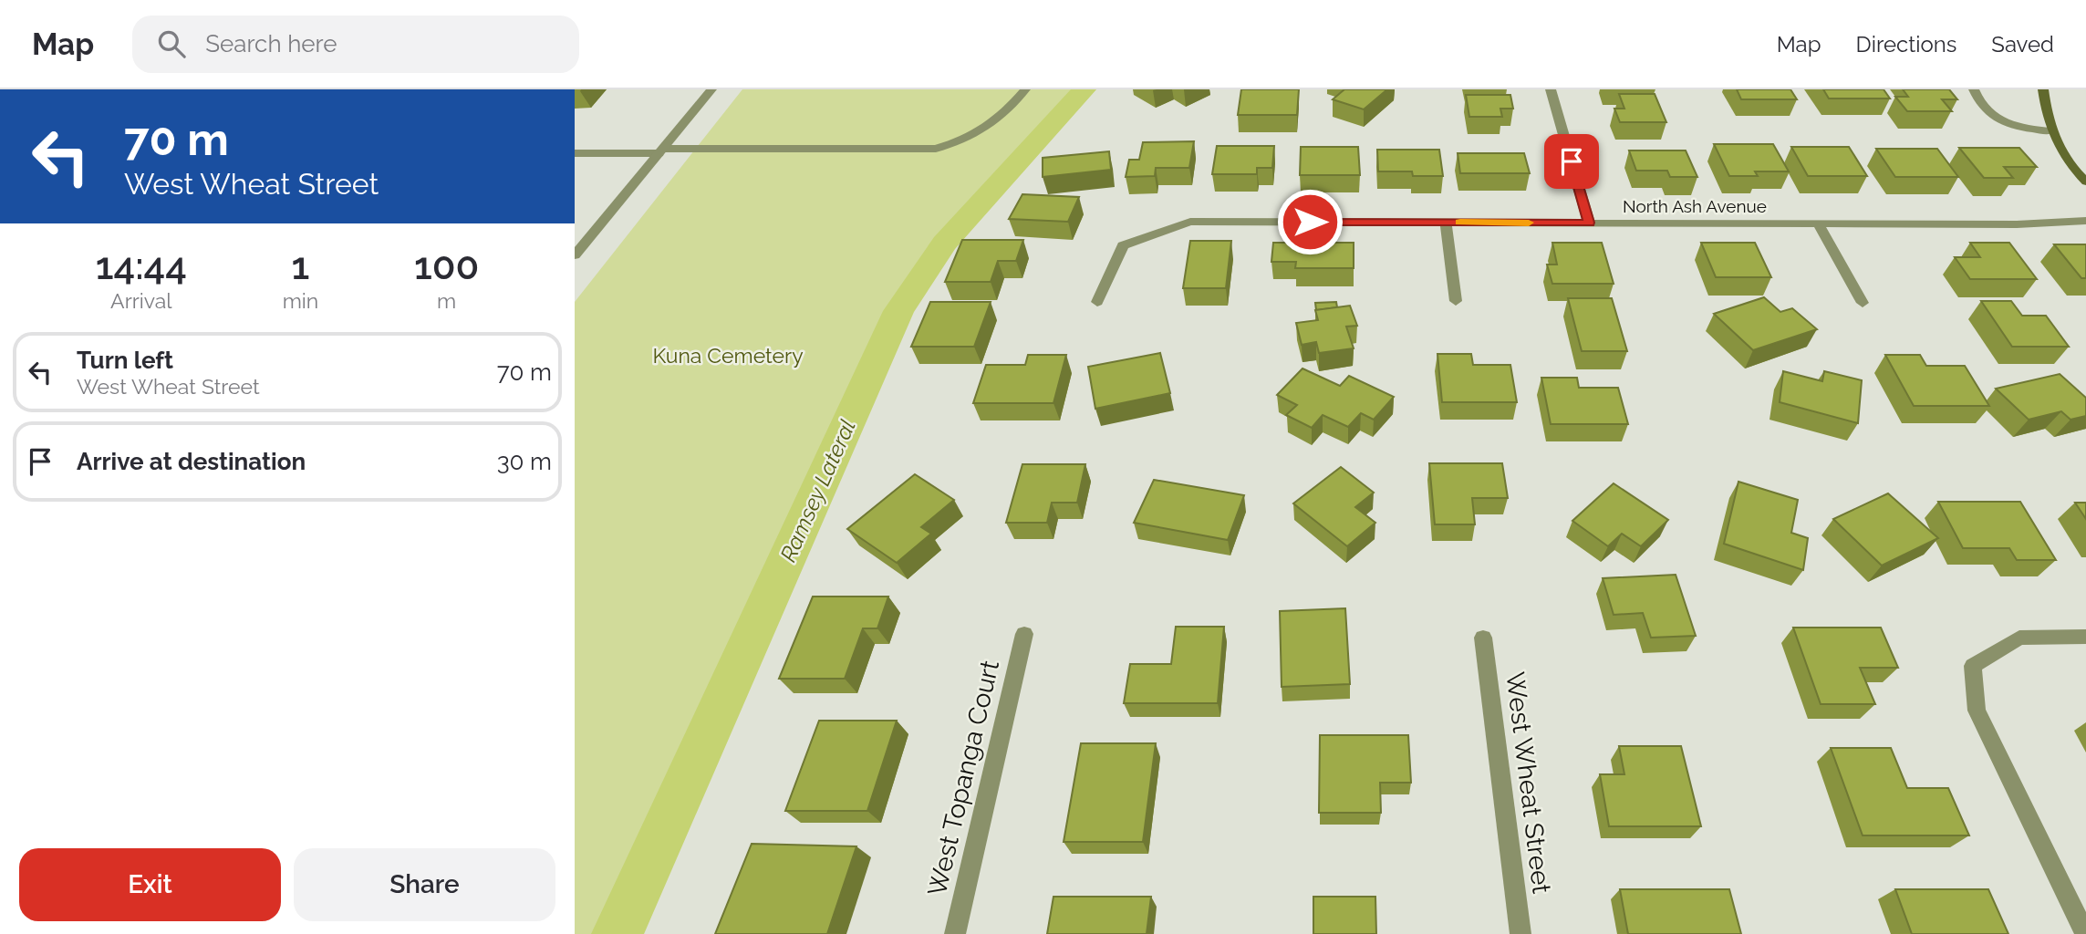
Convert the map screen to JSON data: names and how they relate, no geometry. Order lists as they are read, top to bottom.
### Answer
{
  "streets": {
    "street": ["North Ash Avenue", "West Topanga Court", "West Wheat Street"]
  },
  "water": ["Ramsey Lateral"],
  "parks": ["Kuna Cemetery"],
  "page": {
    "header": "Map",
    "search": "Search here",
    "nav": ["Map", "Directions", "Saved"],
    "turn": ["70 m", "West Wheat Street"],
    "eta": [
      "14:44",
      "Arrival",
      "1",
      "min",
      "100",
      "m"
    ],
    "list": [
      {
        "name": "Turn left",
        "note": "West Wheat Street",
        "value": "70 m"
      },
      {
        "name": "Arrive at destination",
        "value": "30 m"
      }
    ],
    "buttons": ["Exit", "Share"]
  }
}
